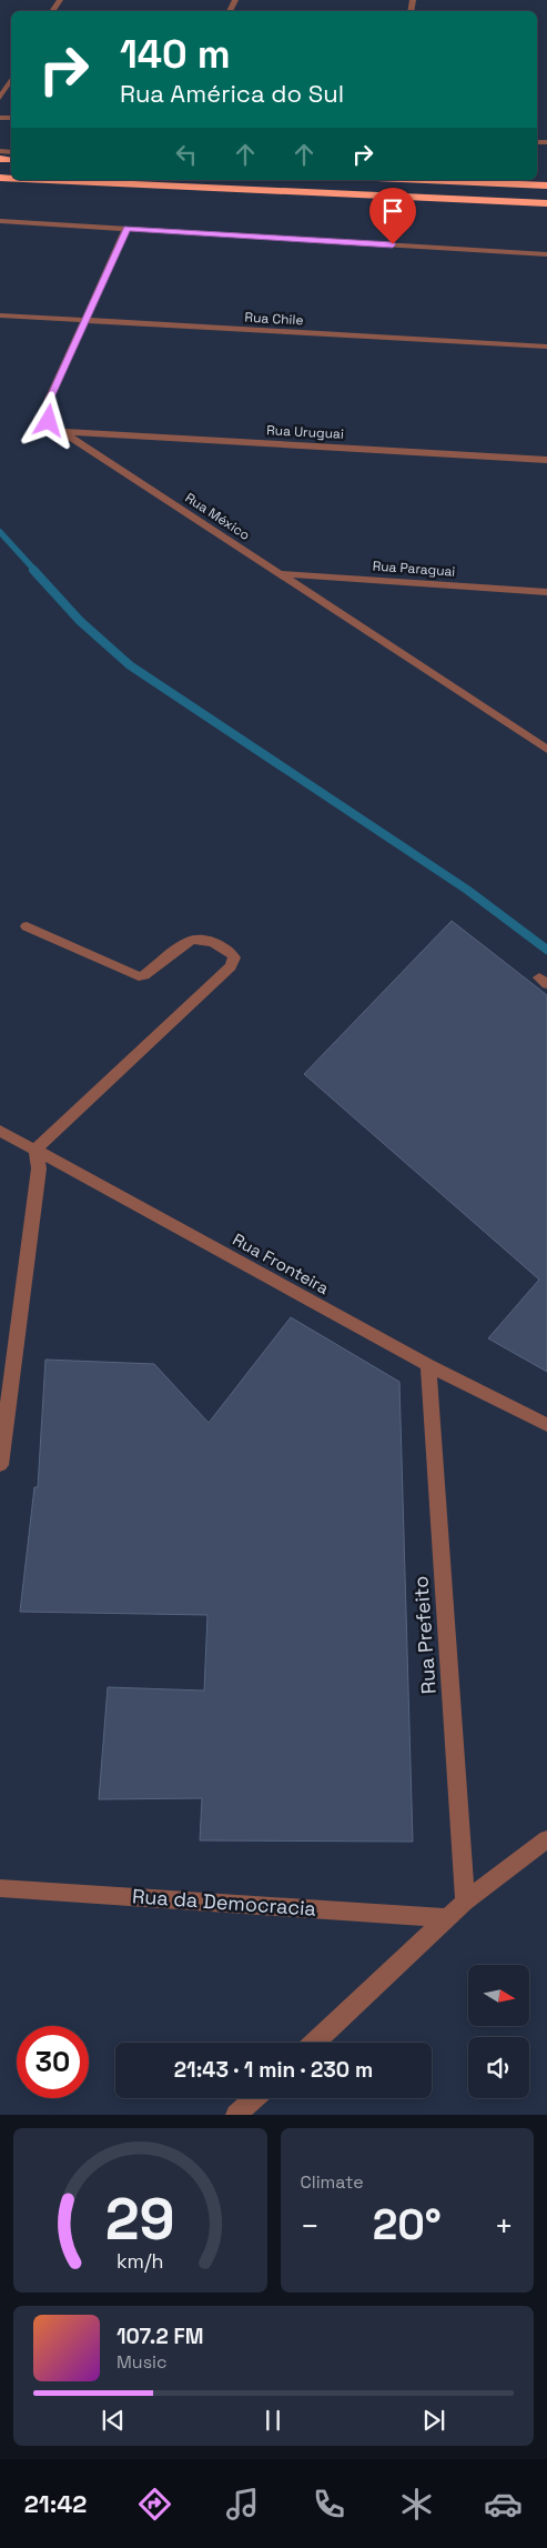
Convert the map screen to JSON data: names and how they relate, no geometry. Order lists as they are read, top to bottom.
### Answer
{
  "streets": {
    "street": [
      "Rua Chile",
      "Rua Uruguai",
      "Rua México",
      "Rua Paraguai",
      "Rua Fronteira",
      "Rua Prefeito",
      "Rua da Democracia"
    ]
  },
  "crossings": [
    ["Rua Chile", "Rua México"],
    ["Rua Uruguai", "Rua México"],
    ["Rua México", "Rua Paraguai"],
    ["Rua Fronteira", "Rua Prefeito"]
  ],
  "north": "right",
  "page": {
    "turn": ["140 m", "Rua América do Sul"],
    "limit": "30",
    "trip": "21:43 · 1 min · 230 m",
    "tile": "Climate",
    "heat": ["−", "20°", "+"],
    "song": ["107.2 FM", "Music"],
    "tabs": "21:42",
    "gauge": ["29", "km/h"]
  }
}
